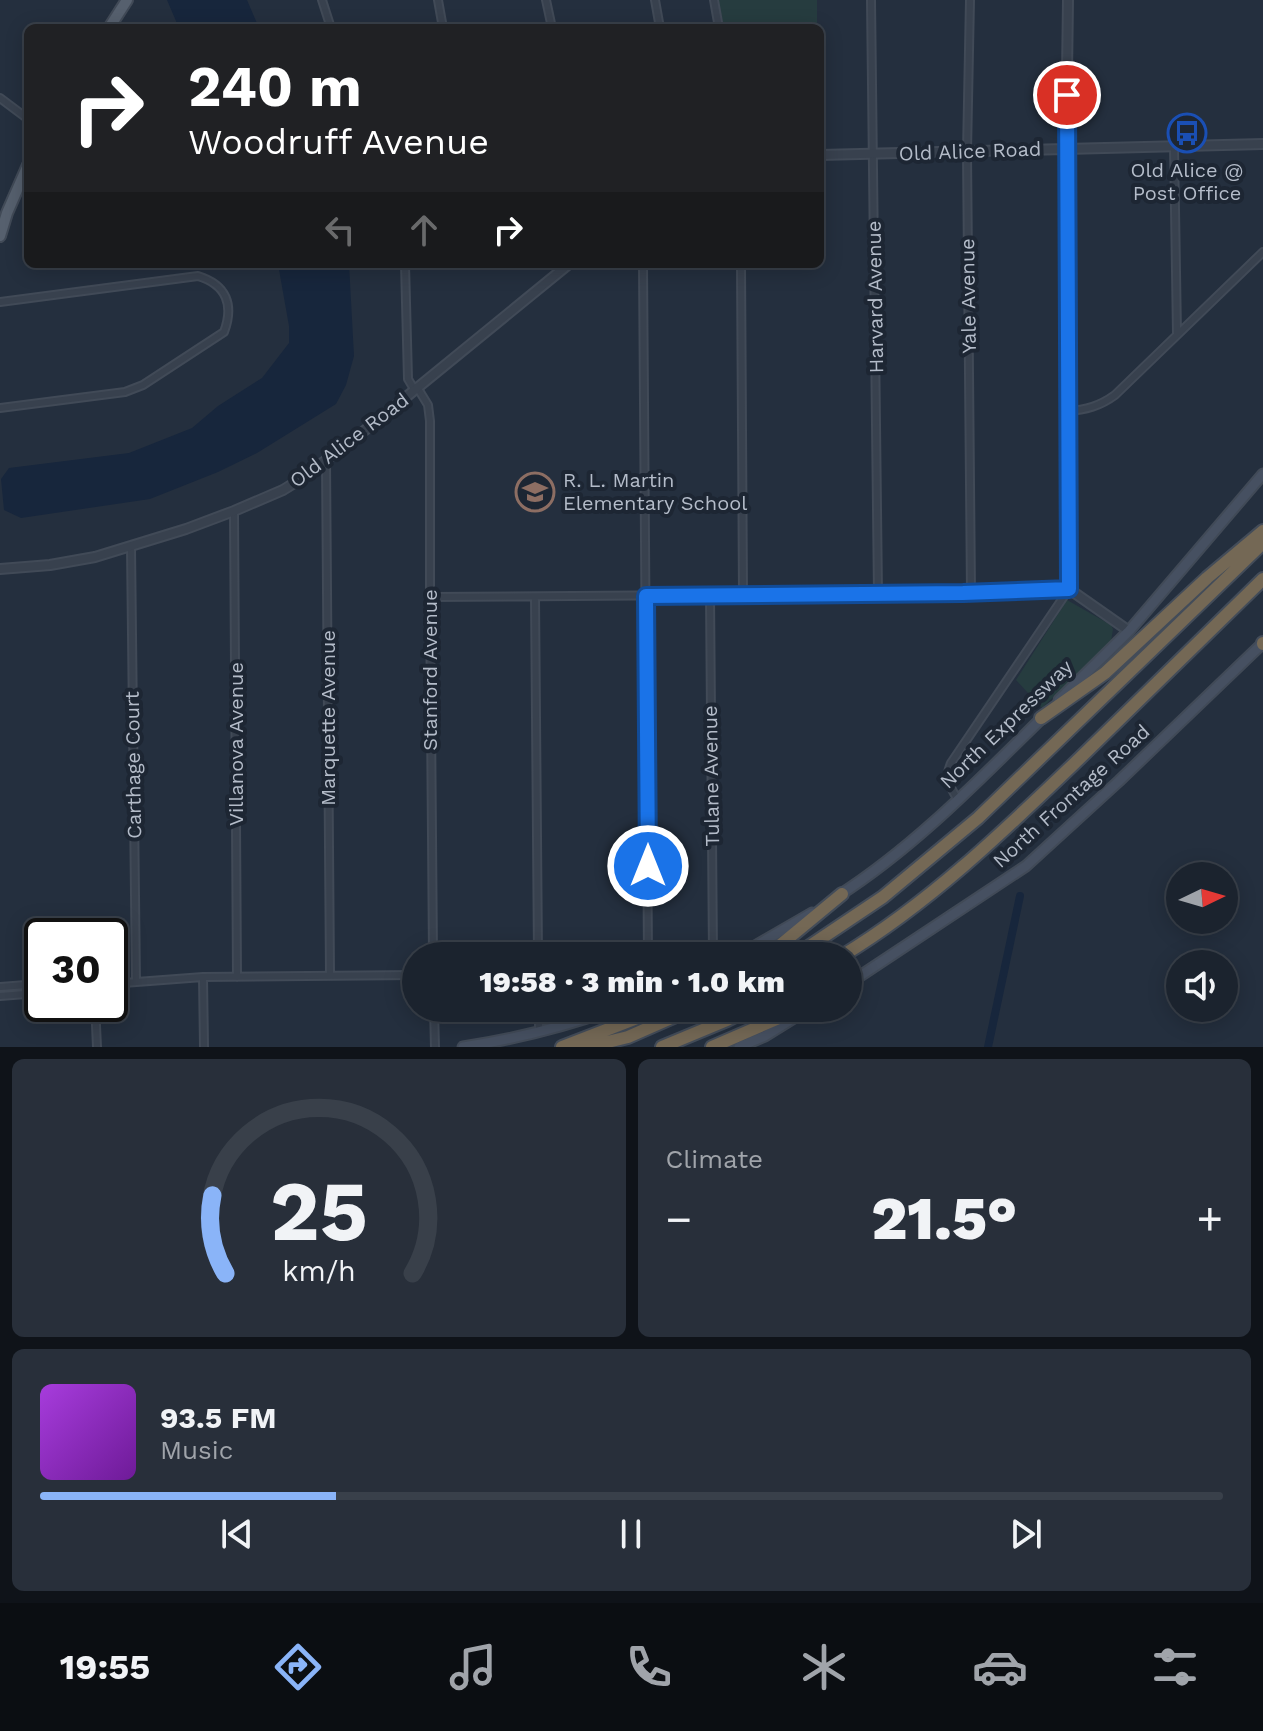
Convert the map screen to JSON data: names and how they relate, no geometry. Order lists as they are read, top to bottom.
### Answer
{
  "streets": {
    "main road": ["North Expressway", "North Frontage Road"],
    "street": [
      "Old Alice Road",
      "Yale Avenue",
      "Harvard Avenue",
      "Stanford Avenue",
      "Marquette Avenue",
      "Villanova Avenue",
      "Carthage Court",
      "Tulane Avenue"
    ]
  },
  "crossings": [
    ["Old Alice Road", "Yale Avenue"],
    ["Old Alice Road", "Harvard Avenue"],
    ["Old Alice Road", "Stanford Avenue"],
    ["Old Alice Road", "Marquette Avenue"],
    ["Old Alice Road", "Villanova Avenue"],
    ["Old Alice Road", "Carthage Court"]
  ],
  "places": {
    "bus stop": ["Old Alice @ Post Office"],
    "school or university": ["R. L. Martin Elementary School"]
  },
  "north": "right",
  "page": {
    "turn": ["240 m", "Woodruff Avenue"],
    "limit": "30",
    "trip": "19:58 · 3 min · 1.0 km",
    "tile": "Climate",
    "heat": ["−", "21.5°", "+"],
    "song": ["93.5 FM", "Music"],
    "tabs": "19:55",
    "gauge": ["25", "km/h"]
  }
}
